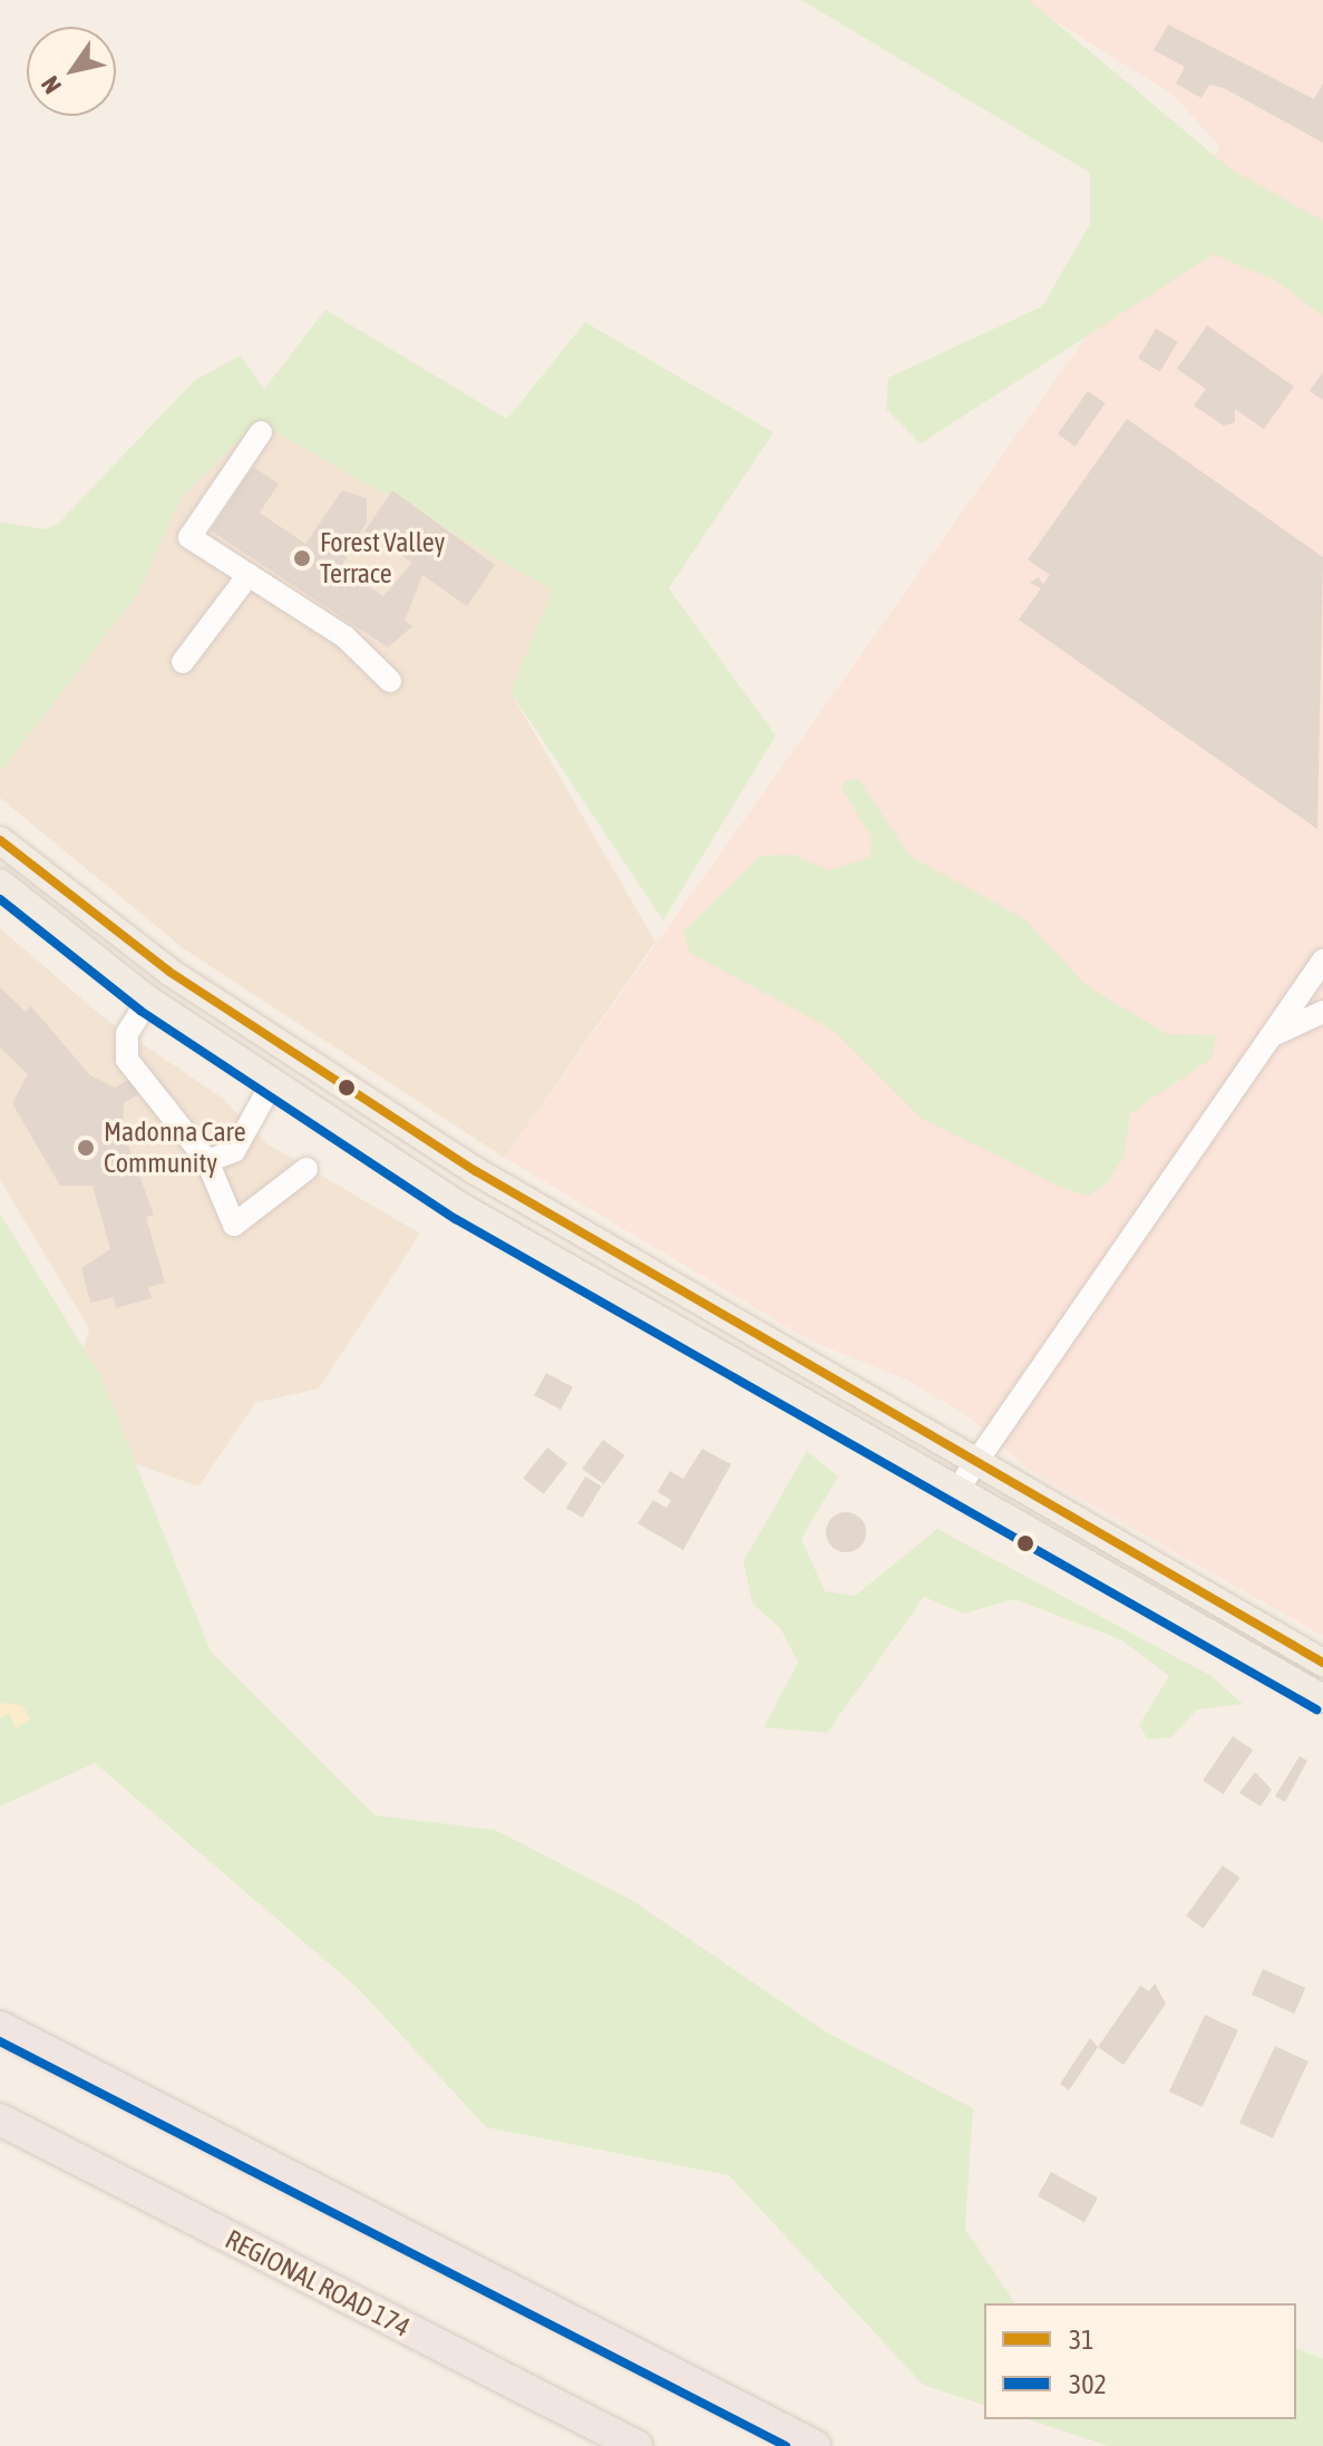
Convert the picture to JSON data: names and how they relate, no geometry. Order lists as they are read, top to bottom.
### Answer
{
  "streets": {
    "highway": ["REGIONAL ROAD 174"]
  },
  "places": ["Forest Valley Terrace", "Madonna Care Community"],
  "lines": ["transit line 31", "transit line 302"],
  "legend": ["31", "302"],
  "north": "bottom left"
}
